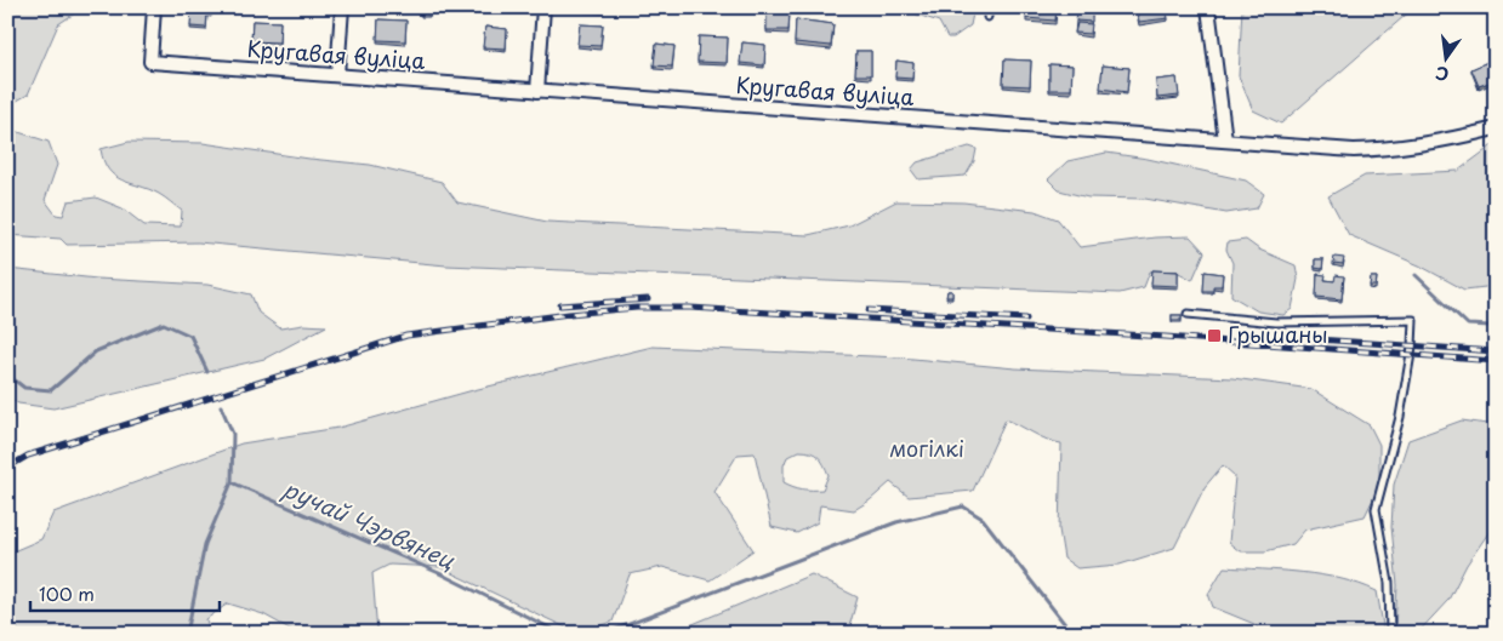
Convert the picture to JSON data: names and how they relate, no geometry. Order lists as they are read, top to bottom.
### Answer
{
  "streets": {
    "street": ["Кругавая вуліца"]
  },
  "water": ["ручай Чэрвянец"],
  "parks": ["могілкі"],
  "places": {
    "transit": ["Грышаны"]
  },
  "scale_bar": "100 m",
  "north": "bottom"
}
